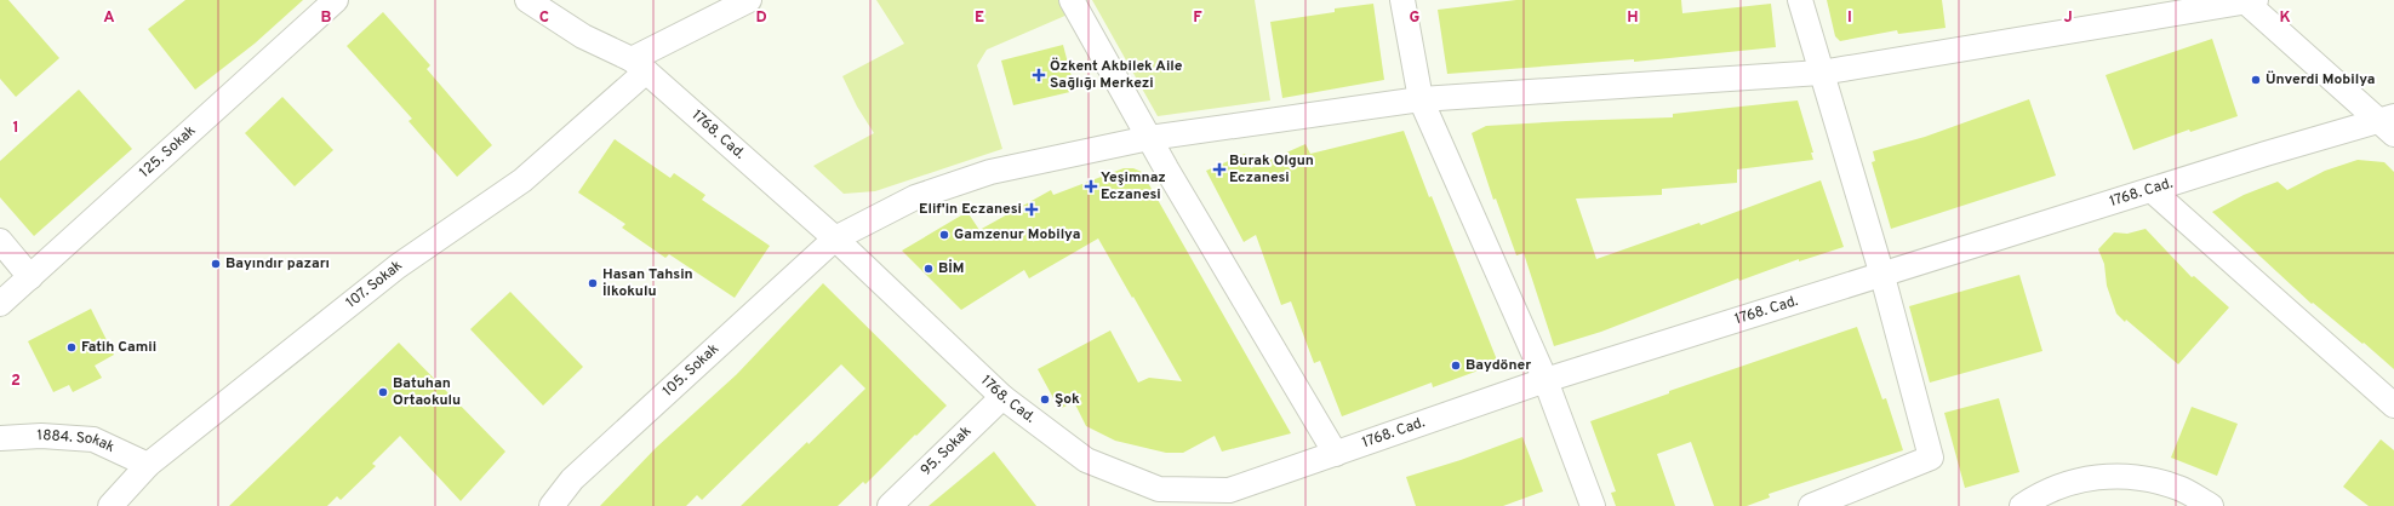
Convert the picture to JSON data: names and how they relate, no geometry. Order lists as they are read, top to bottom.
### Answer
{
  "streets": {
    "street": [
      "1768. Cad.",
      "125. Sokak",
      "107. Sokak",
      "105. Sokak",
      "1884. Sokak",
      "95. Sokak"
    ]
  },
  "crossings": [
    ["1768. Cad.", "107. Sokak"],
    ["1768. Cad.", "105. Sokak"],
    ["1768. Cad.", "95. Sokak"],
    ["107. Sokak", "1884. Sokak"]
  ],
  "places": {
    "health": [
      "Özkent Akbilek Aile Sağlığı Merkezi",
      "Burak Olgun Eczanesi",
      "Yeşimnaz Eczanesi",
      "Elif'in Eczanesi"
    ],
    "other": [
      "Ünverdi Mobilya",
      "Gamzenur Mobilya",
      "Bayındır pazarı",
      "BİM",
      "Hasan Tahsin İlkokulu",
      "Fatih Camii",
      "Baydöner",
      "Batuhan Ortaokulu",
      "Şok"
    ]
  },
  "grid": {
    "columns": [
      "A",
      "B",
      "C",
      "D",
      "E",
      "F",
      "G",
      "H",
      "I",
      "J",
      "K"
    ],
    "rows": ["1", "2"]
  }
}
